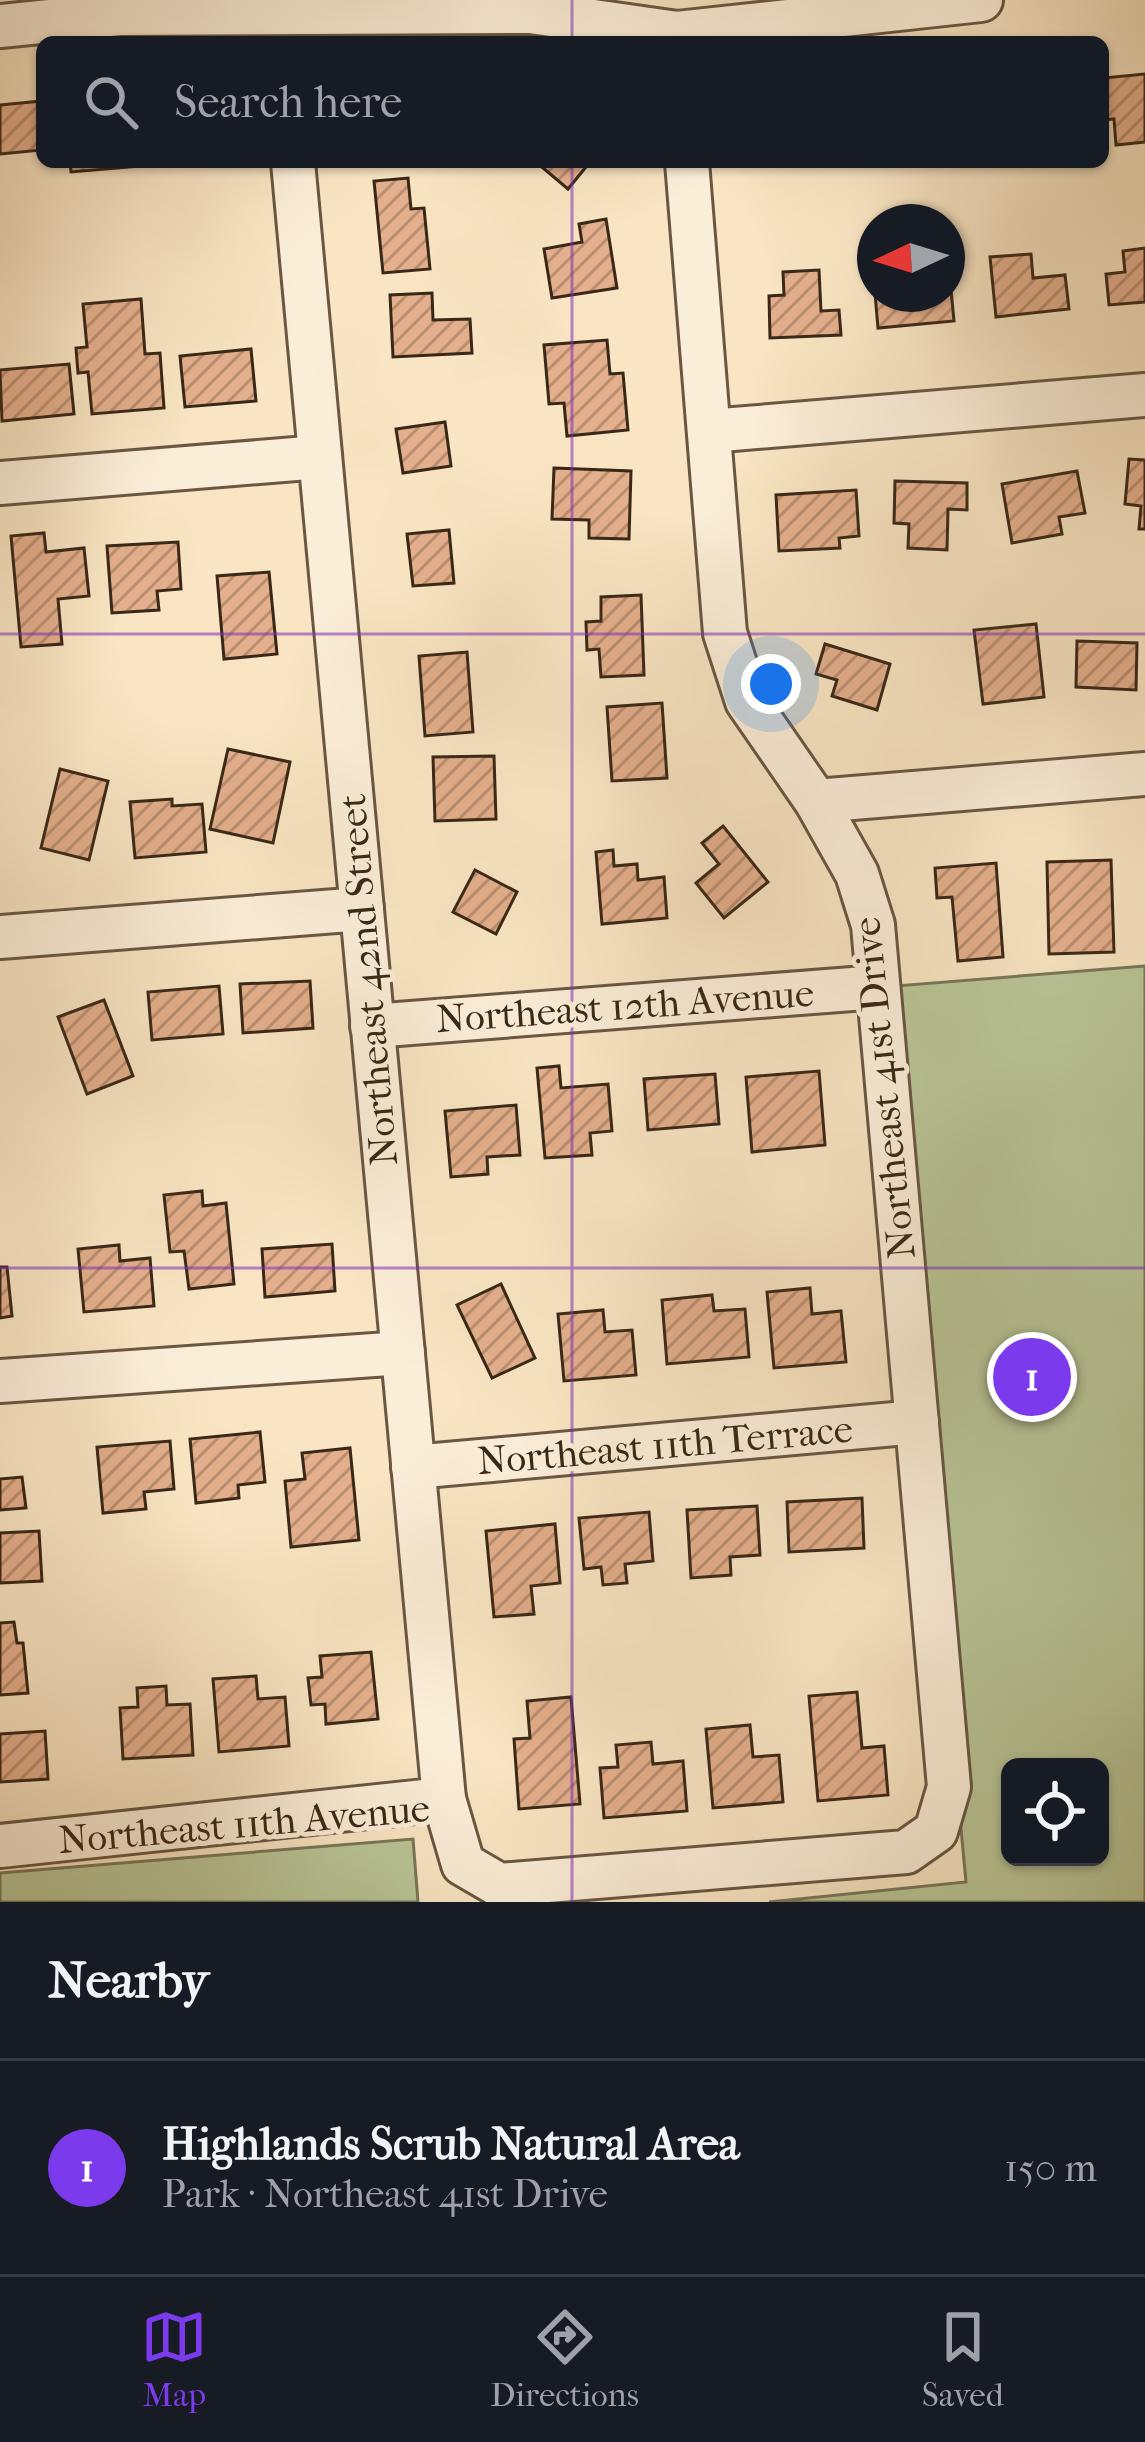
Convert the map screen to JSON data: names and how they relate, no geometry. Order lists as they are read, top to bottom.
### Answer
{
  "streets": {
    "street": [
      "Northeast 42nd Street",
      "Northeast 12th Avenue",
      "Northeast 41st Drive",
      "Northeast 11th Terrace",
      "Northeast 11th Avenue"
    ]
  },
  "crossings": [
    ["Northeast 42nd Street", "Northeast 12th Avenue"],
    ["Northeast 42nd Street", "Northeast 11th Terrace"],
    ["Northeast 42nd Street", "Northeast 11th Avenue"],
    ["Northeast 12th Avenue", "Northeast 41st Drive"],
    ["Northeast 41st Drive", "Northeast 11th Terrace"],
    ["Northeast 41st Drive", "Northeast 11th Avenue"]
  ],
  "north": "left",
  "page": {
    "search": "Search here",
    "pins": "1",
    "heading": "Nearby",
    "list": [
      {
        "mark": "1",
        "name": "Highlands Scrub Natural Area",
        "note": "Park · Northeast 41st Drive",
        "value": "150 m"
      }
    ],
    "nav": ["Map", "Directions", "Saved"]
  }
}
